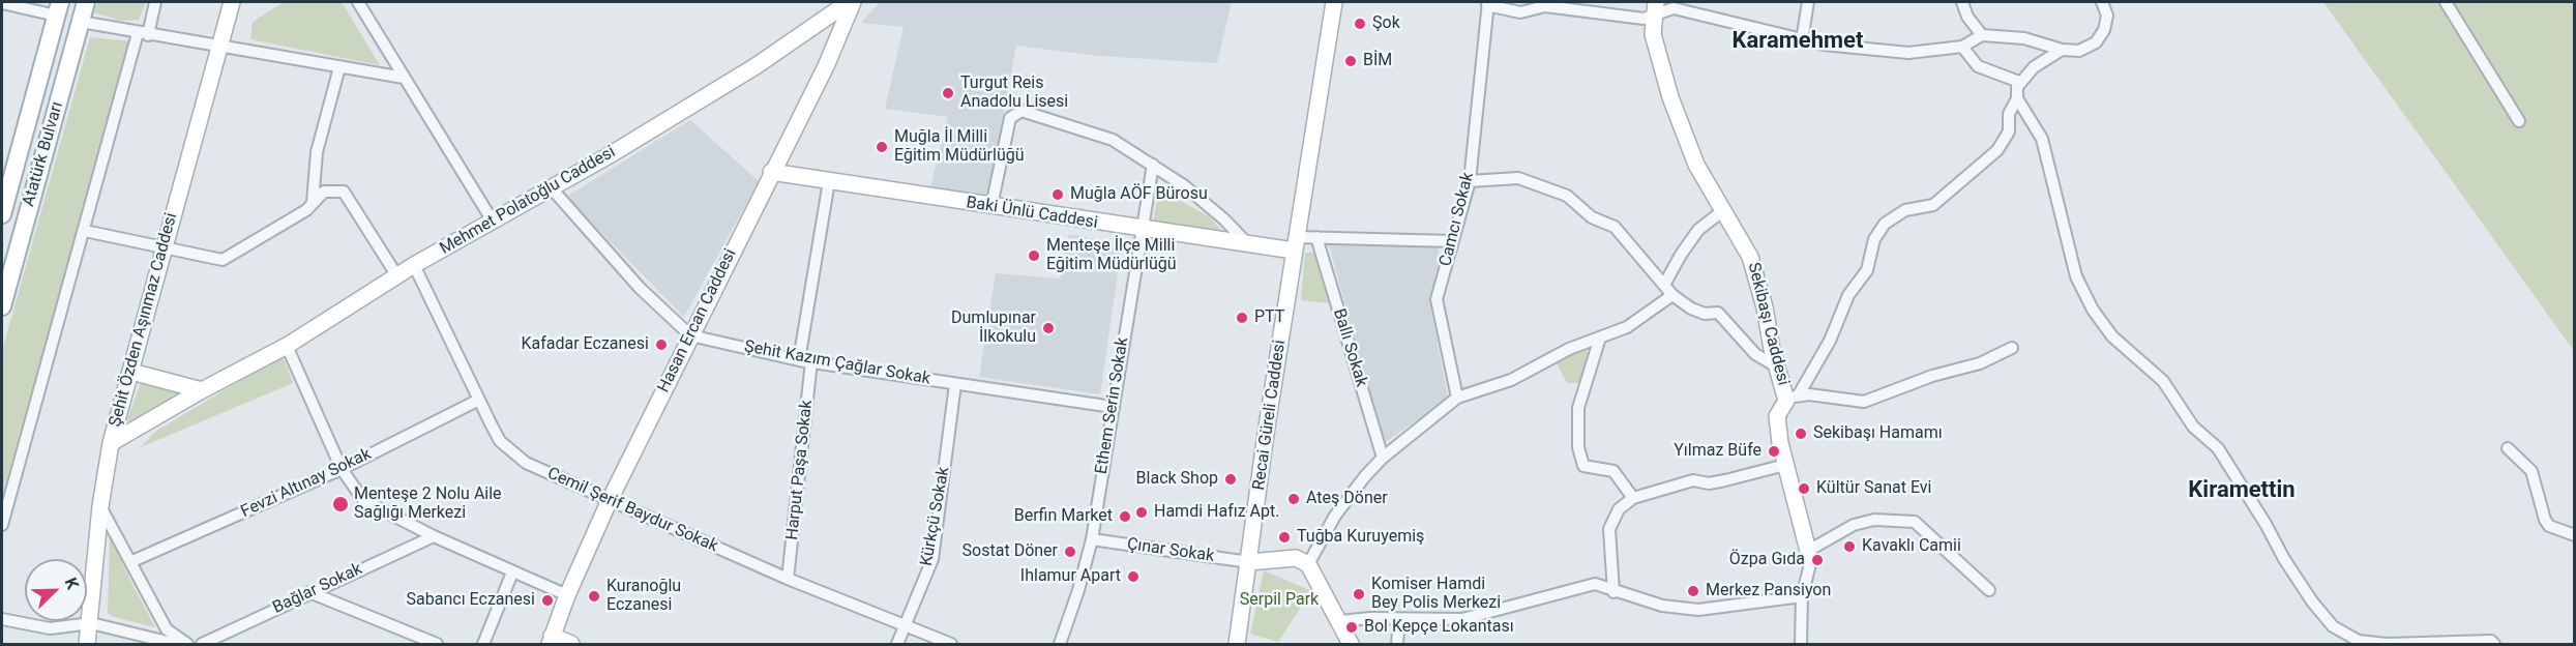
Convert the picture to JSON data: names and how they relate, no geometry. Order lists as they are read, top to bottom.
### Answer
{
  "streets": {
    "main road": ["Atatürk Bulvarı"],
    "street": [
      "Mehmet Polatoğlu Caddesi",
      "Baki Ünlü Caddesi",
      "Camcı Sokak",
      "Şehit Özden Aşınmaz Caddesi",
      "Hasan Ercan Caddesi",
      "Sekibaşı Caddesi",
      "Ballı Sokak",
      "Şehit Kazım Çağlar Sokak",
      "Ethem Serin Sokak",
      "Recai Güreli Caddesi",
      "Harput Paşa Sokak",
      "Fevzi Altınay Sokak",
      "Cemil Şerif Baydur Sokak",
      "Kürkçü Sokak",
      "Çınar Sokak",
      "Bağlar Sokak"
    ]
  },
  "crossings": [
    ["Mehmet Polatoğlu Caddesi", "Şehit Özden Aşınmaz Caddesi"],
    ["Mehmet Polatoğlu Caddesi", "Hasan Ercan Caddesi"],
    ["Mehmet Polatoğlu Caddesi", "Cemil Şerif Baydur Sokak"],
    ["Baki Ünlü Caddesi", "Hasan Ercan Caddesi"],
    ["Baki Ünlü Caddesi", "Ethem Serin Sokak"],
    ["Baki Ünlü Caddesi", "Recai Güreli Caddesi"],
    ["Hasan Ercan Caddesi", "Şehit Kazım Çağlar Sokak"],
    ["Hasan Ercan Caddesi", "Cemil Şerif Baydur Sokak"],
    ["Şehit Kazım Çağlar Sokak", "Ethem Serin Sokak"],
    ["Şehit Kazım Çağlar Sokak", "Harput Paşa Sokak"],
    ["Şehit Kazım Çağlar Sokak", "Kürkçü Sokak"],
    ["Ethem Serin Sokak", "Çınar Sokak"],
    ["Recai Güreli Caddesi", "Çınar Sokak"],
    ["Harput Paşa Sokak", "Cemil Şerif Baydur Sokak"],
    ["Fevzi Altınay Sokak", "Cemil Şerif Baydur Sokak"],
    ["Cemil Şerif Baydur Sokak", "Kürkçü Sokak"]
  ],
  "districts": ["Karamehmet", "Kiramettin"],
  "parks": ["Serpil Park"],
  "places": [
    "Şok",
    "BİM",
    "Turgut Reis Anadolu Lisesi",
    "Muğla İl Milli Eğitim Müdürlüğü",
    "Muğla AÖF Bürosu",
    "Menteşe İlçe Milli Eğitim Müdürlüğü",
    "PTT",
    "Dumlupınar İlkokulu",
    "Kafadar Eczanesi",
    "Sekibaşı Hamamı",
    "Yılmaz Büfe",
    "Black Shop",
    "Kültür Sanat Evi",
    "Ateş Döner",
    "Menteşe 2 Nolu Aile Sağlığı Merkezi",
    "Hamdi Hafız Apt.",
    "Berfin Market",
    "Tuğba Kuruyemiş",
    "Kavaklı Camii",
    "Sostat Döner",
    "Özpa Gıda",
    "Ihlamur Apart",
    "Merkez Pansiyon",
    "Komiser Hamdi Bey Polis Merkezi",
    "Kuranoğlu Eczanesi",
    "Sabancı Eczanesi",
    "Bol Kepçe Lokantası"
  ],
  "north": "top right"
}
